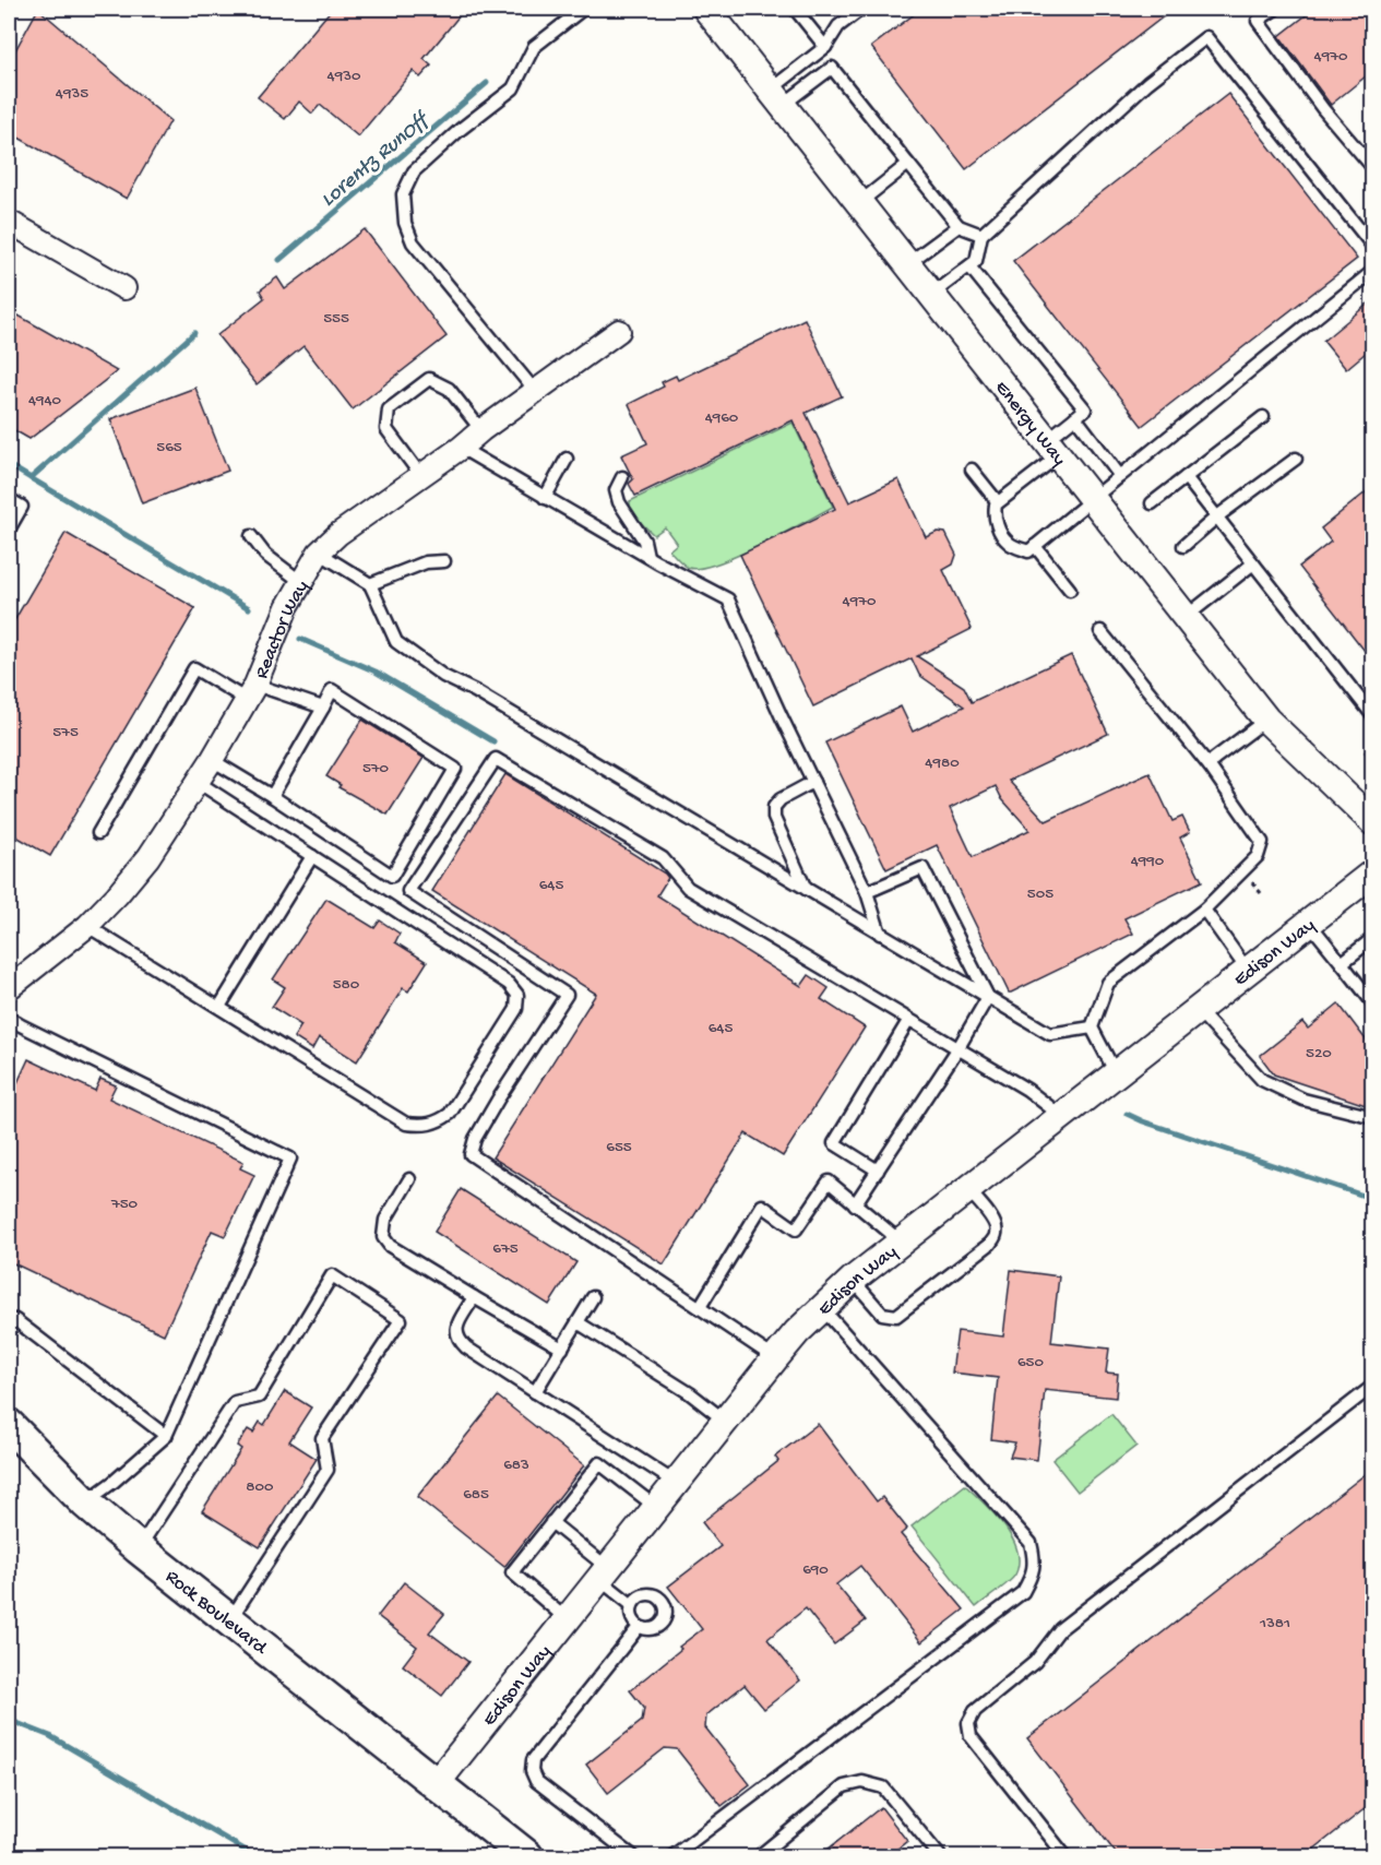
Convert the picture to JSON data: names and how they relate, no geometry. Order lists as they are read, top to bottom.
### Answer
{
  "streets": {
    "main road": ["Rock Boulevard"],
    "street": ["Energy Way", "Reactor Way", "Edison Way"]
  },
  "crossings": [
    ["Edison Way", "Rock Boulevard"]
  ],
  "water": ["Lorentz RunOff"],
  "house_numbers": [
    "4970",
    "4930",
    "4935",
    "555",
    "4940",
    "4960",
    "565",
    "4970",
    "575",
    "4980",
    "570",
    "4990",
    "645",
    "505",
    "580",
    "645",
    "520",
    "655",
    "750",
    "675",
    "650",
    "683",
    "800",
    "685",
    "690",
    "1381"
  ]
}
